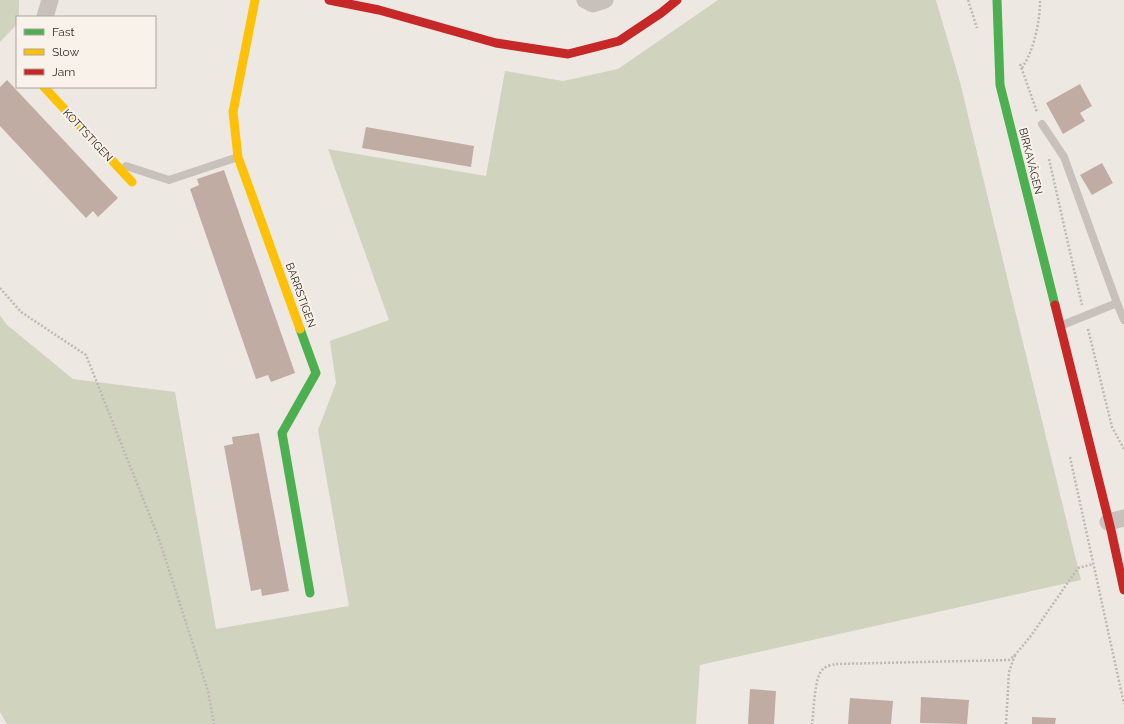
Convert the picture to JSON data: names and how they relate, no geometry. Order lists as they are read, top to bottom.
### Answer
{
  "streets": {
    "street": ["KOTTSTIGEN", "BIRKAVÄGEN", "BARRSTIGEN"]
  },
  "legend": ["Fast", "Slow", "Jam"]
}
